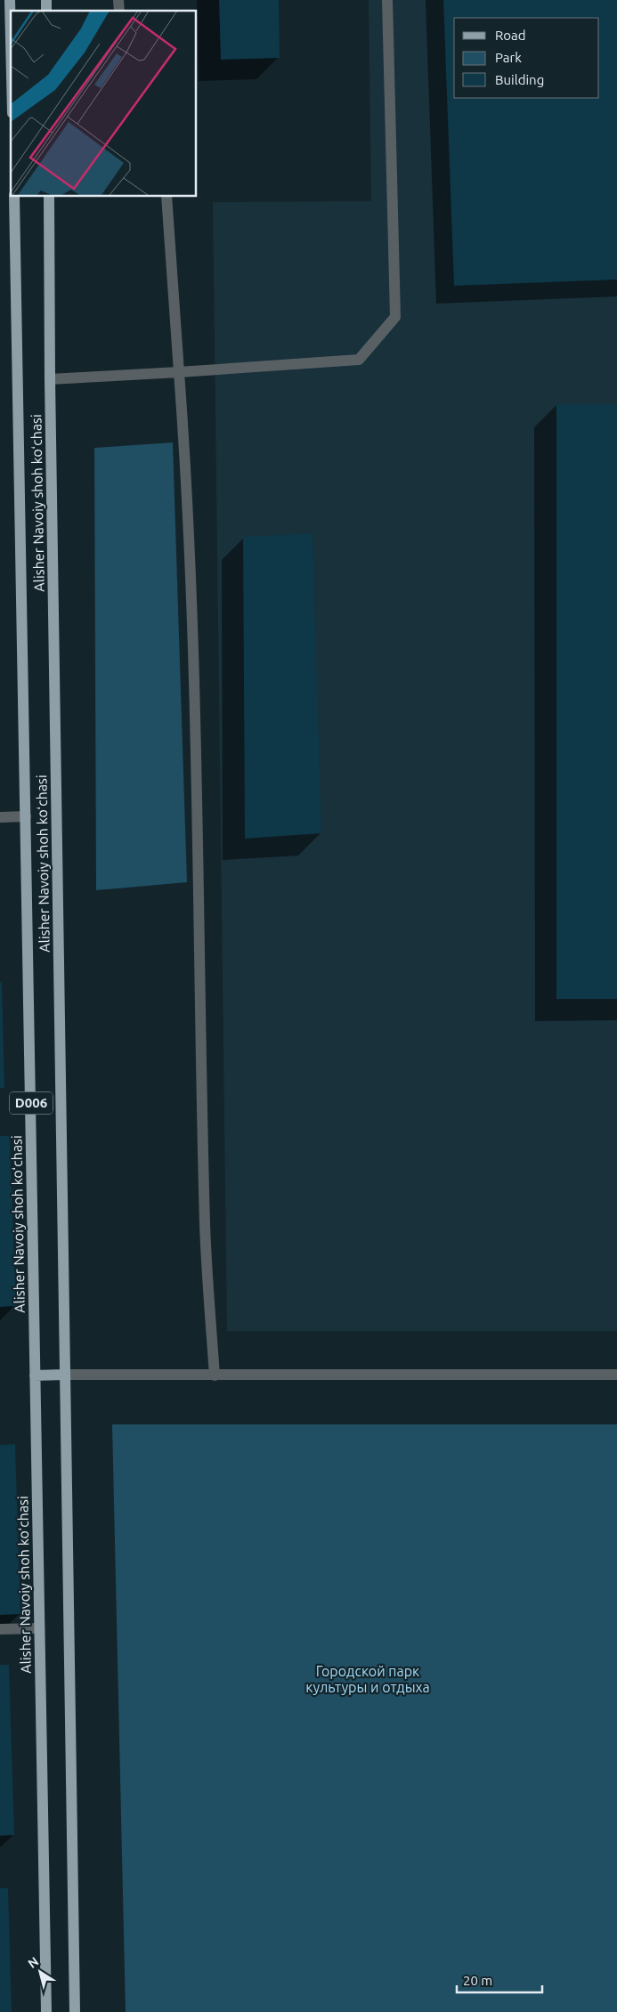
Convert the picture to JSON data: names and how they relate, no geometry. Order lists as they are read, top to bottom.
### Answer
{
  "streets": {
    "main road": ["Alisher Navoiy shoh koʻchasi", "D006"]
  },
  "parks": ["Городской парк культуры и отдыха"],
  "legend": ["Road", "Park", "Building"],
  "scale_bar": "20 m",
  "north": "top left"
}
